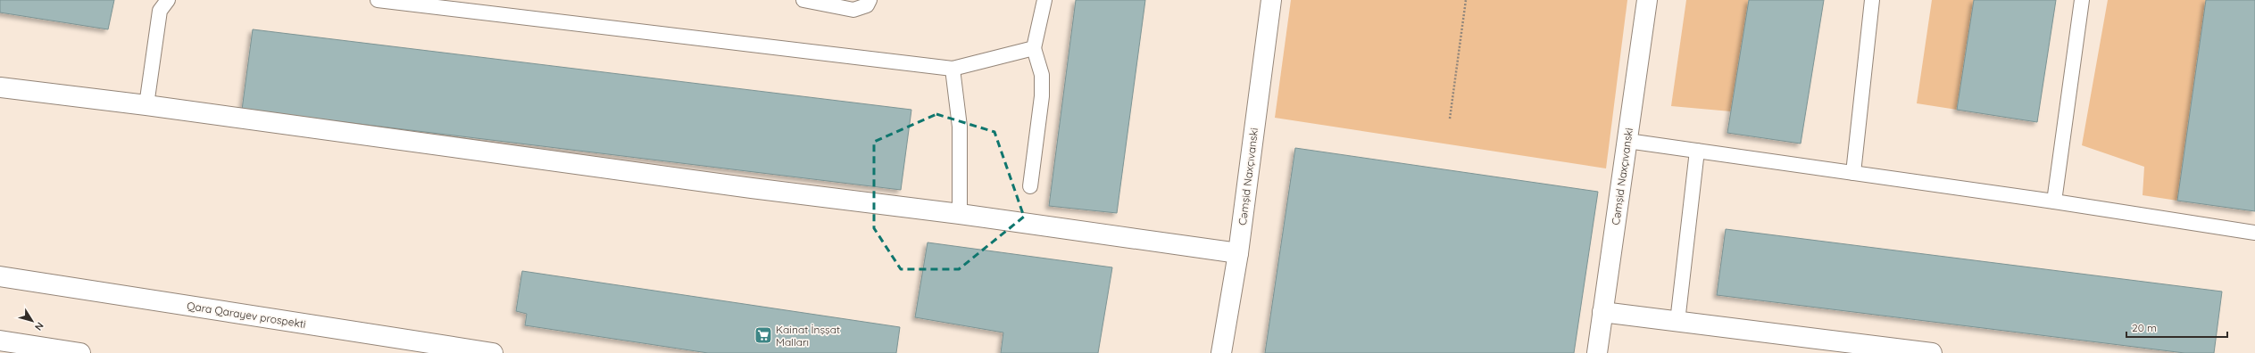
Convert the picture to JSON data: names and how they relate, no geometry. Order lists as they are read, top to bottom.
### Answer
{
  "streets": {
    "street": ["Cəmşid Naxçıvanski", "Qara Qarayev prospekti"]
  },
  "places": {
    "supermarket": ["Kainat İnşşat Malları"]
  },
  "scale_bar": "20 m",
  "north": "bottom right"
}
